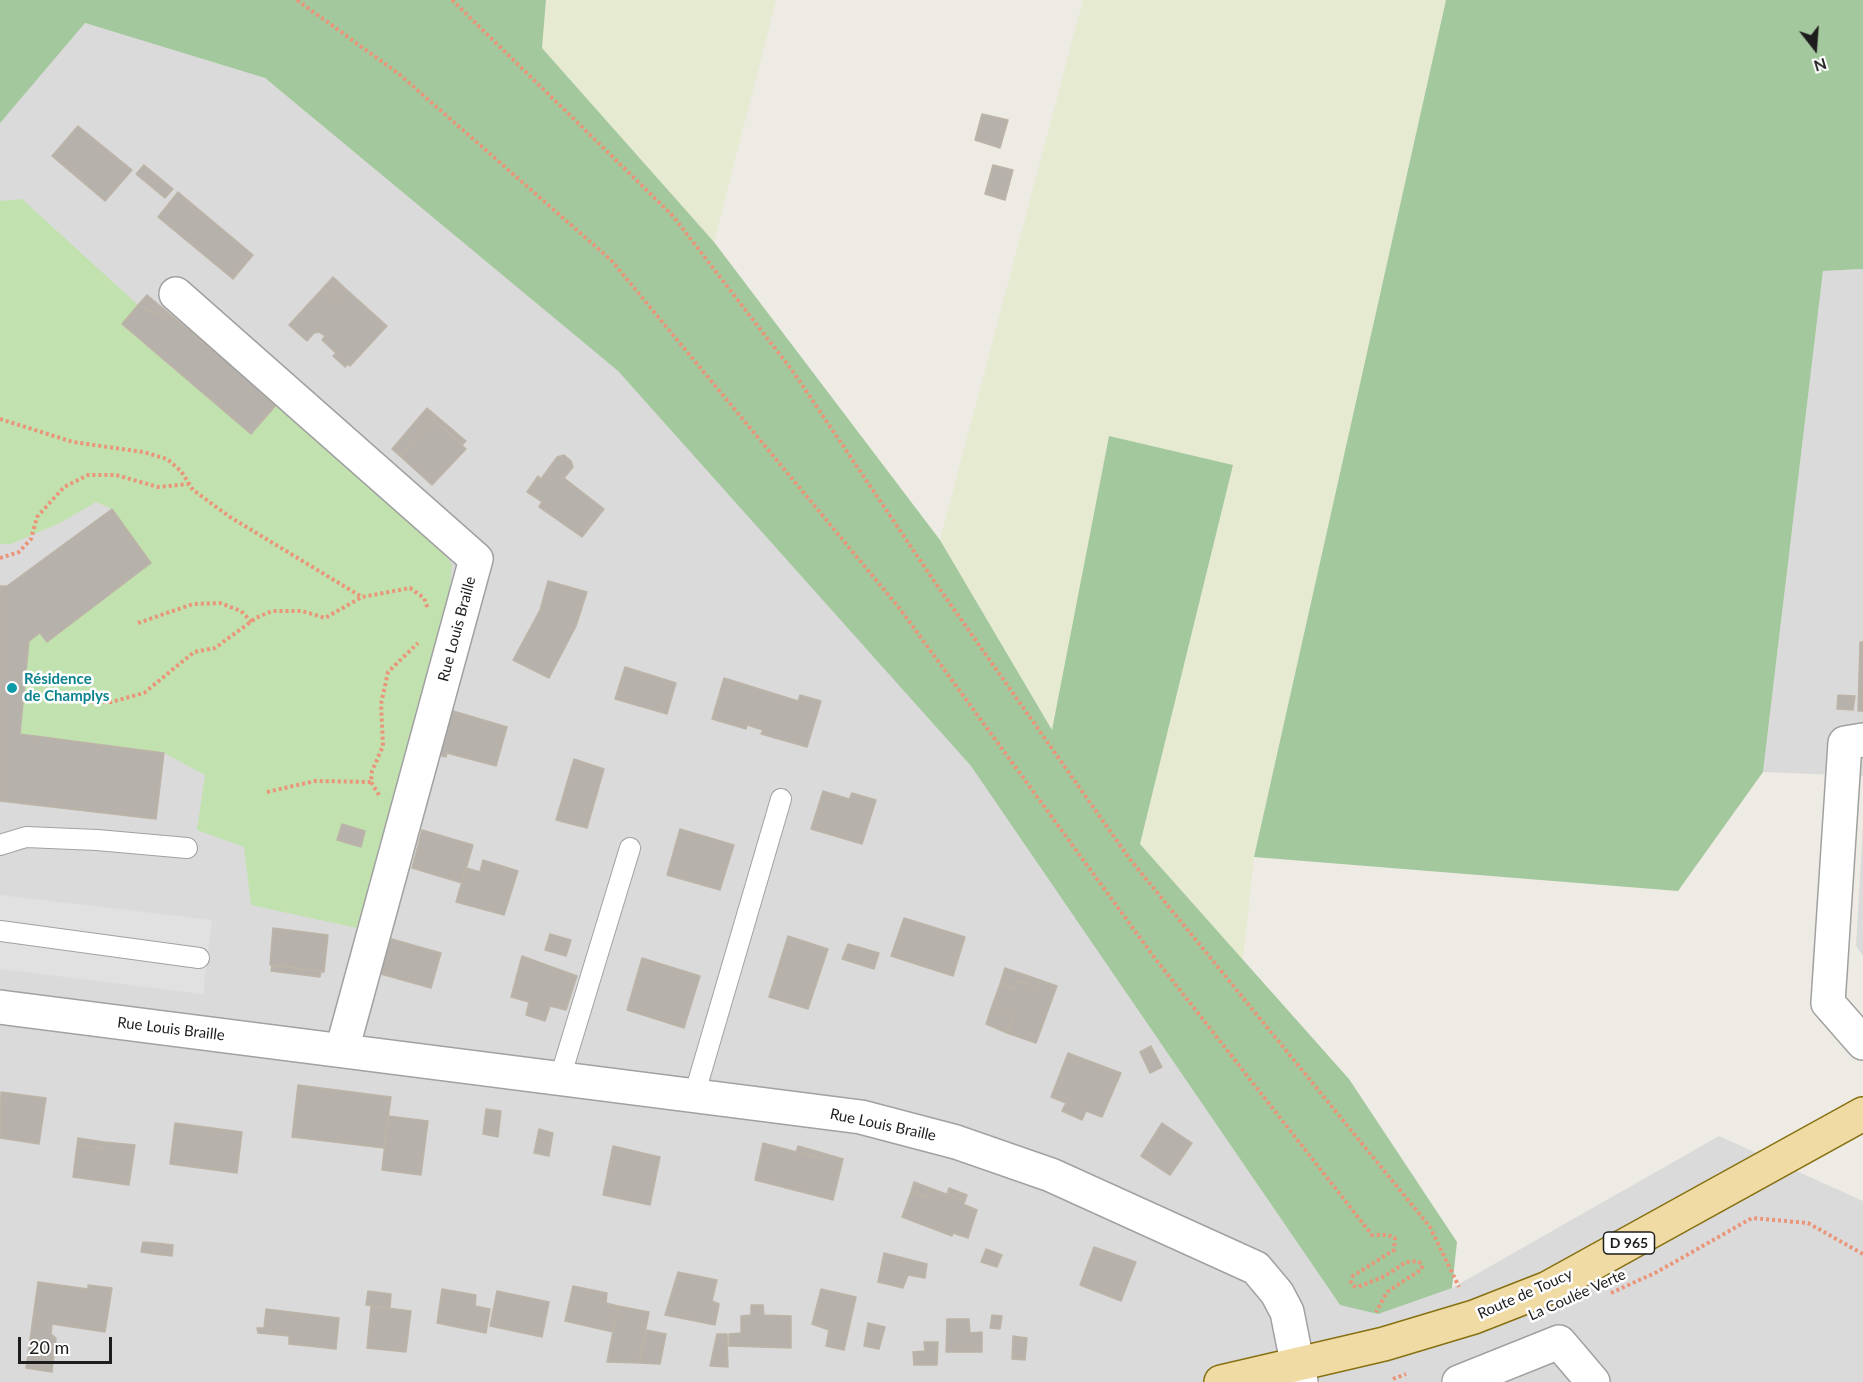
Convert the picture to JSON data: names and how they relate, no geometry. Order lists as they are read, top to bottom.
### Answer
{
  "streets": {
    "main road": ["D 965", "Route de Toucy"],
    "street": ["Rue Louis Braille"],
    "path": ["La Coulée Verte"]
  },
  "crossings": [
    ["Rue Louis Braille", "D 965"],
    ["Rue Louis Braille", "Route de Toucy"],
    ["D 965", "Route de Toucy"]
  ],
  "places": ["Résidence de Champlys"],
  "scale_bar": "20 m",
  "north": "bottom"
}
